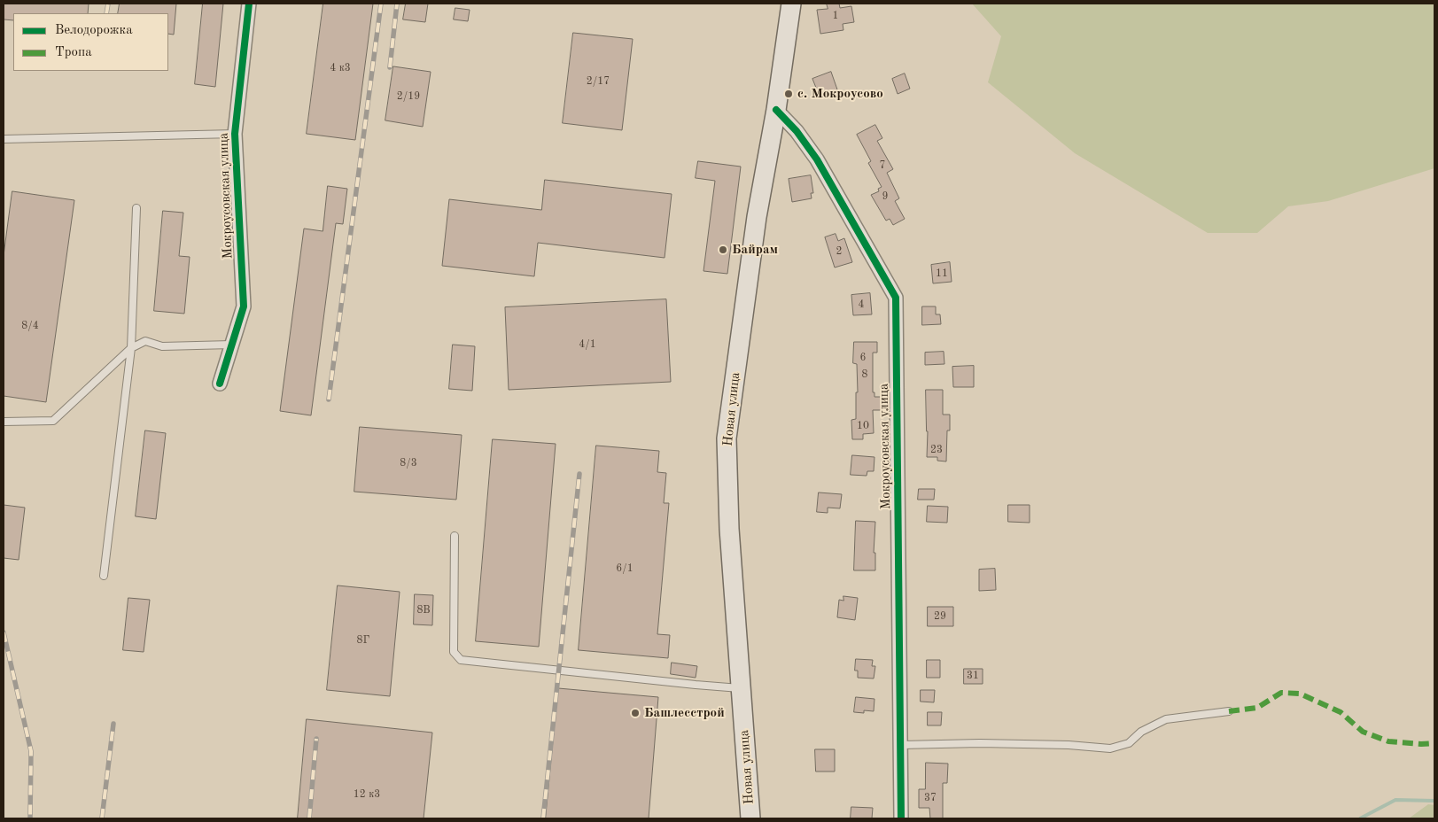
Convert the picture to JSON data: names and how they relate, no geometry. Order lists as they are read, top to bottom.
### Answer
{
  "streets": {
    "main road": ["Новая улица"],
    "street": ["Мокроусовская улица"]
  },
  "crossings": [
    ["Мокроусовская улица", "Новая улица"]
  ],
  "places": ["с. Мокроусово", "Байрам", "Башлесстрой"],
  "house_numbers": [
    "1",
    "4 к3",
    "2/17",
    "2/19",
    "7",
    "9",
    "2",
    "11",
    "4",
    "8/4",
    "4/1",
    "6",
    "8",
    "10",
    "23",
    "8/3",
    "6/1",
    "8В",
    "29",
    "8Г",
    "31",
    "12 к3",
    "37"
  ],
  "legend": ["Велодорожка", "Тропа"]
}
